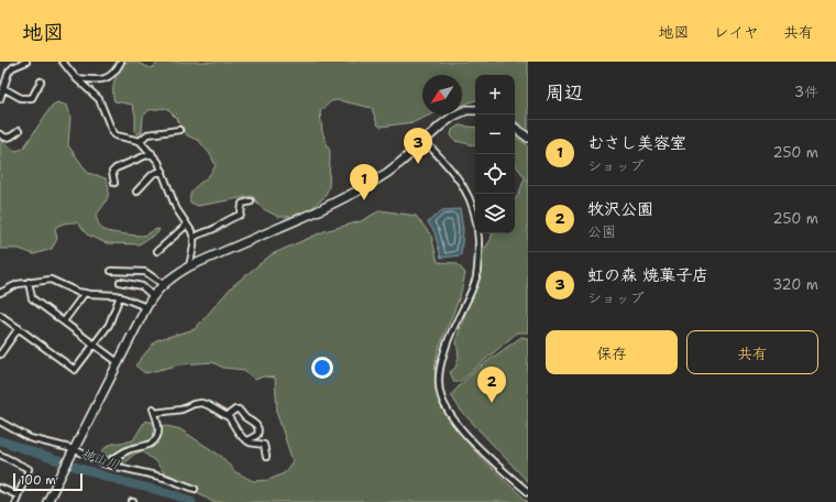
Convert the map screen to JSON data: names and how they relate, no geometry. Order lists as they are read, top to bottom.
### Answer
{
  "water": ["神山川"],
  "scale_bar": "100 m",
  "north": "bottom left",
  "page": {
    "header": "地図",
    "nav": ["地図", "レイヤ", "共有"],
    "heading": ["周辺", "3件"],
    "map_buttons": ["+", "−"],
    "list": [
      {
        "mark": "1",
        "name": "むさし美容室",
        "note": "ショップ",
        "value": "250 m"
      },
      {
        "mark": "2",
        "name": "牧沢公園",
        "note": "公園",
        "value": "250 m"
      },
      {
        "mark": "3",
        "name": "虹の森 焼菓子店",
        "note": "ショップ",
        "value": "320 m"
      }
    ],
    "pins": ["3", "1", "2"],
    "buttons": ["保存", "共有"],
    "scale": "100 m"
  }
}
